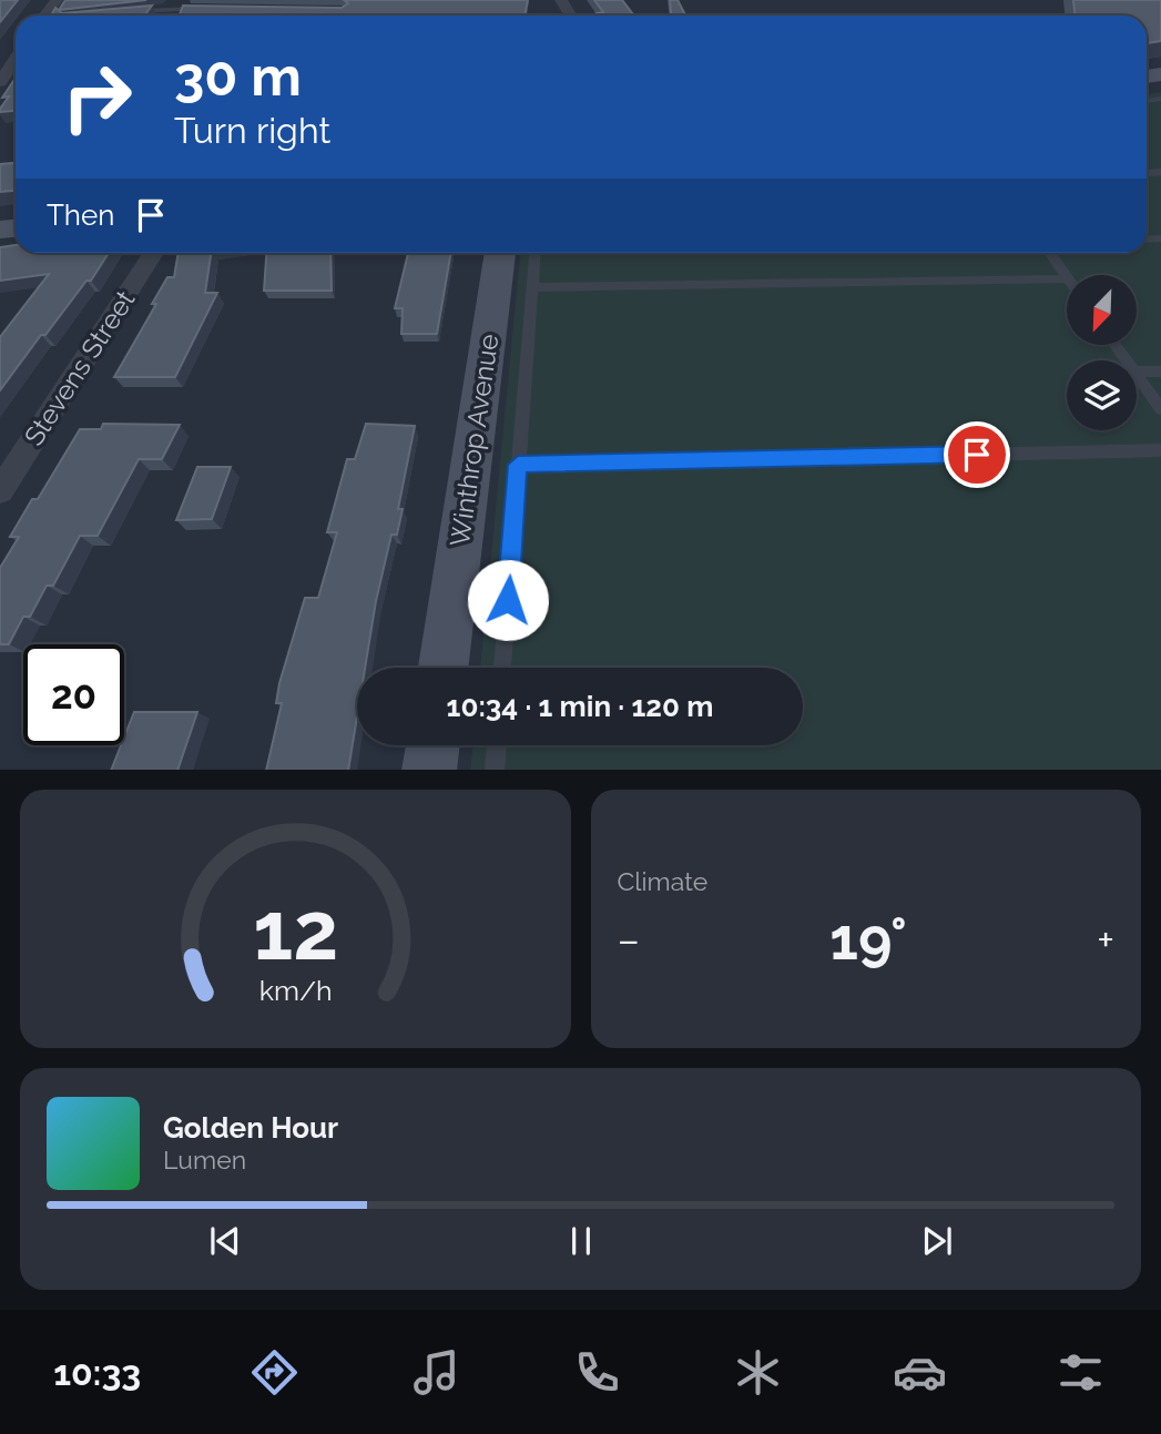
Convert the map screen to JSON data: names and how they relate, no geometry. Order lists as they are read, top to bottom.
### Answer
{
  "streets": {
    "main road": ["Winthrop Avenue"],
    "street": ["Stevens Street"]
  },
  "north": "bottom left",
  "page": {
    "turn": ["30 m", "Turn right"],
    "then": "Then",
    "limit": "20",
    "trip": "10:34 · 1 min · 120 m",
    "tile": "Climate",
    "heat": ["−", "19°", "+"],
    "song": ["Golden Hour", "Lumen"],
    "tabs": "10:33",
    "gauge": ["12", "km/h"]
  }
}
